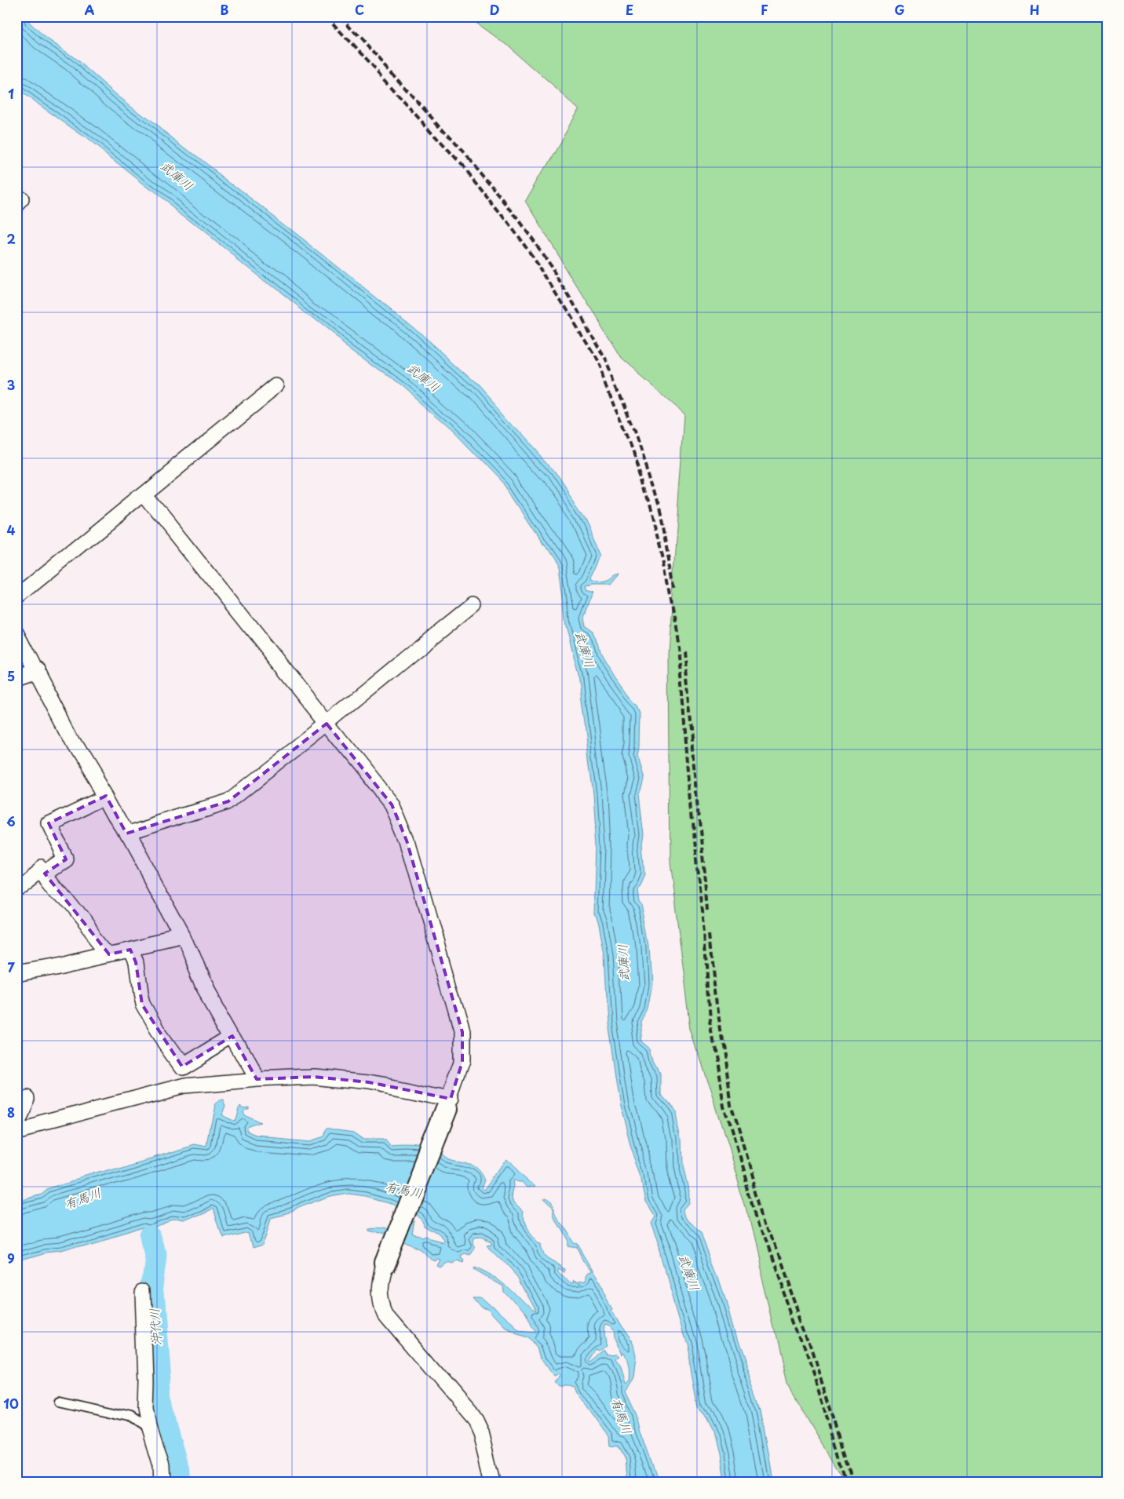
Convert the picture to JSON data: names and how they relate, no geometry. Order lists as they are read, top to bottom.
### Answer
{
  "water": ["武庫川", "有馬川", "沖代川"],
  "grid": {
    "columns": [
      "A",
      "B",
      "C",
      "D",
      "E",
      "F",
      "G",
      "H"
    ],
    "rows": [
      "1",
      "2",
      "3",
      "4",
      "5",
      "6",
      "7",
      "8",
      "9",
      "10"
    ]
  }
}
